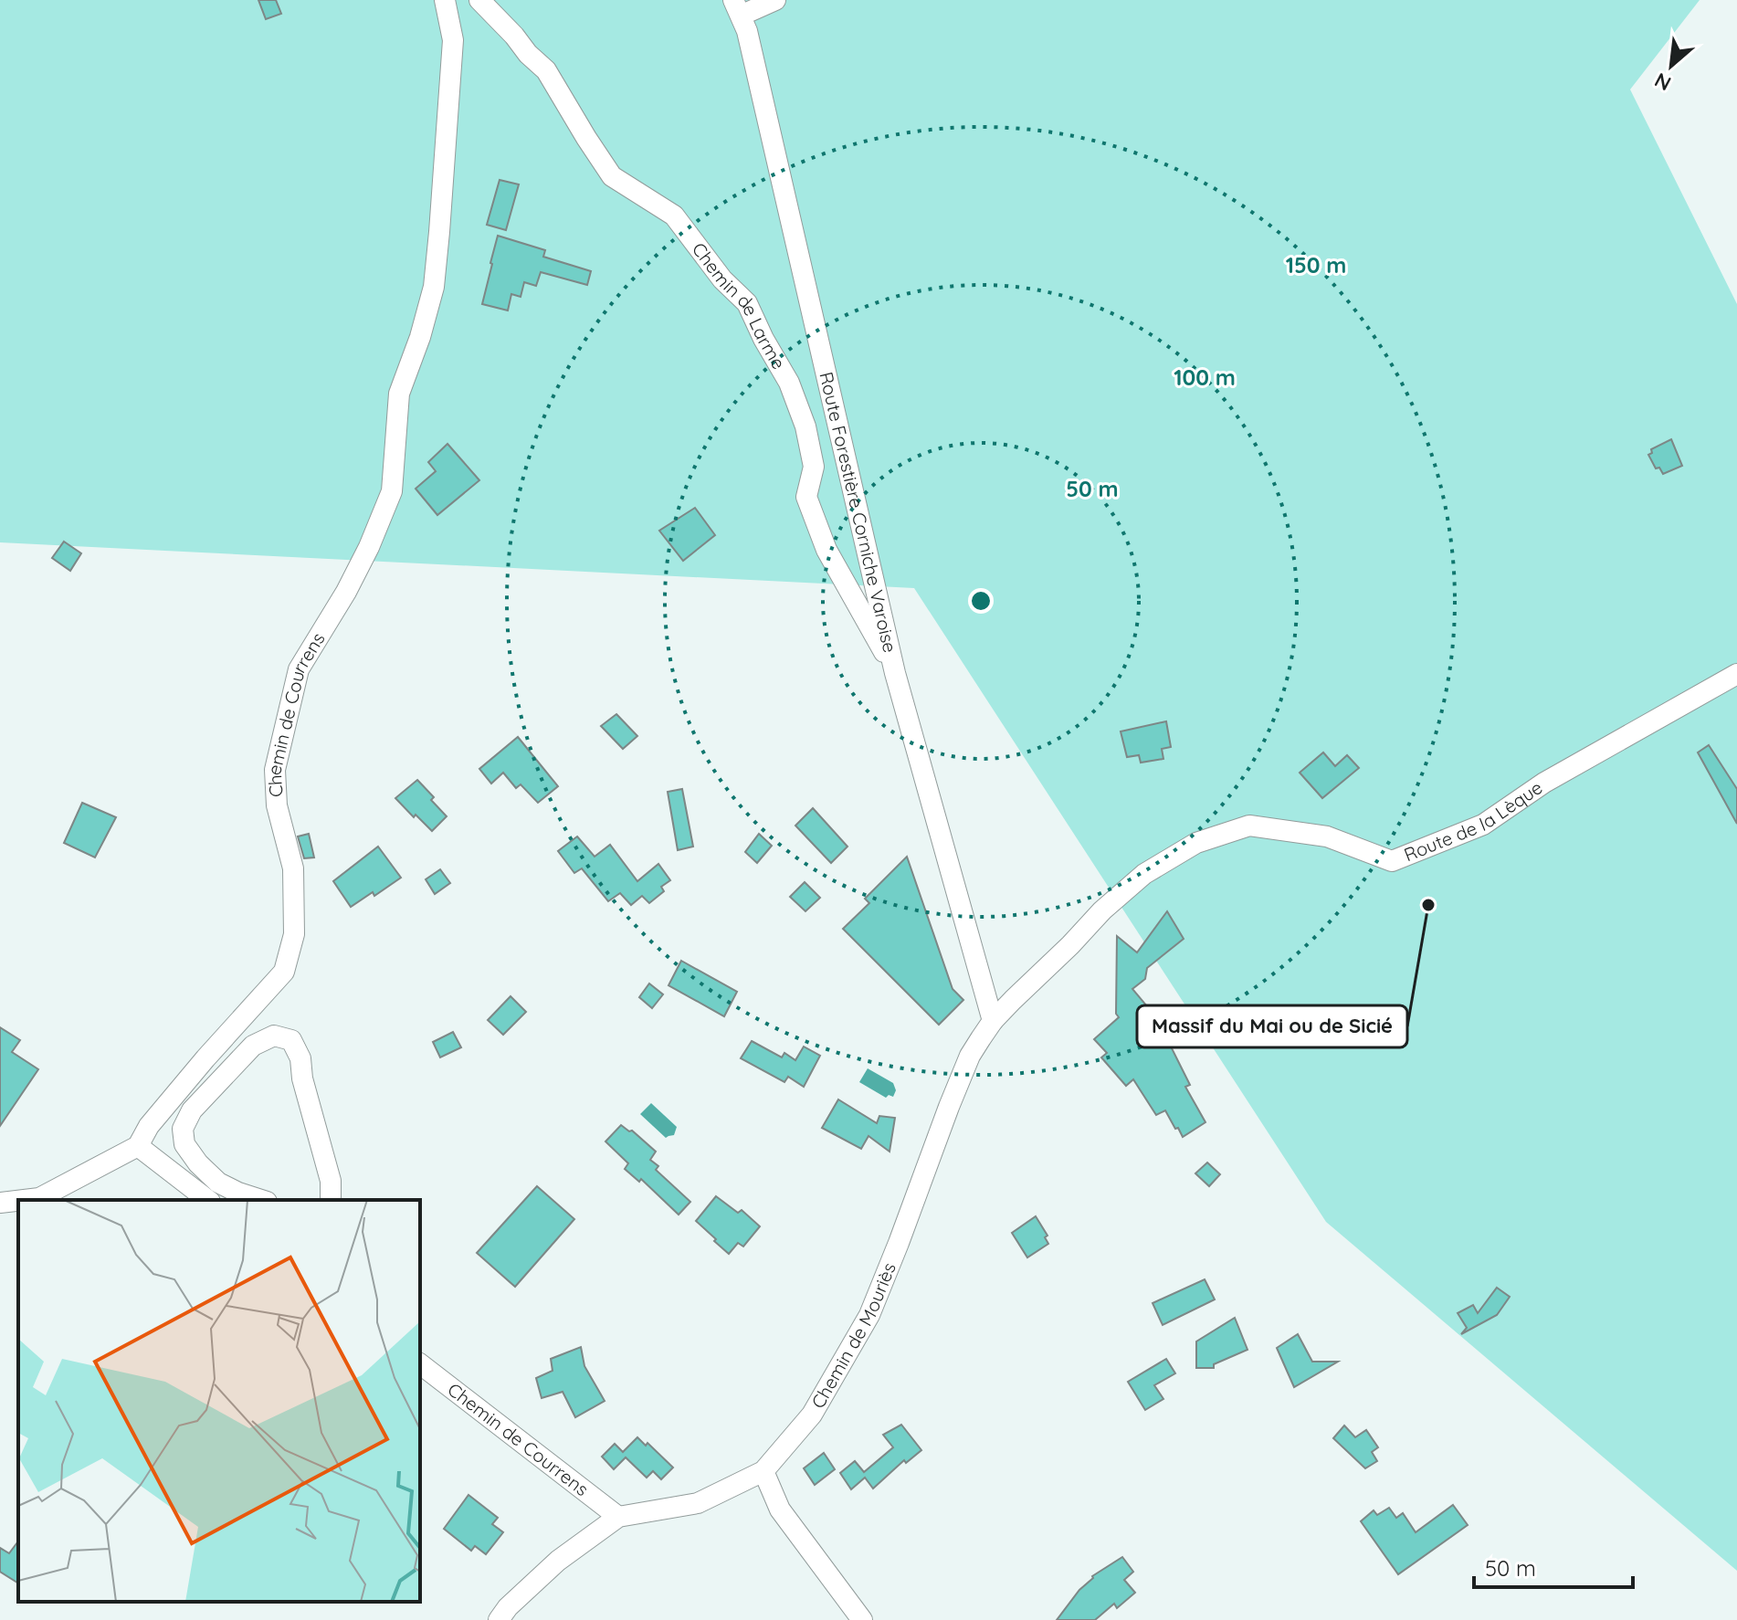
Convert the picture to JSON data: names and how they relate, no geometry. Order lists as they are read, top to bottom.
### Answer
{
  "streets": {
    "street": [
      "Chemin de Larme",
      "Route Forestière Corniche Varoise",
      "Chemin de Courrens",
      "Route de la Lèque",
      "Chemin de Mouriès"
    ]
  },
  "crossings": [
    ["Chemin de Larme", "Route Forestière Corniche Varoise"],
    ["Route Forestière Corniche Varoise", "Route de la Lèque"],
    ["Route Forestière Corniche Varoise", "Chemin de Mouriès"],
    ["Route de la Lèque", "Chemin de Mouriès"]
  ],
  "places": ["Massif du Mai ou de Sicié"],
  "scale_bar": "50 m",
  "north": "bottom left",
  "rings": ["150 m", "100 m", "50 m"]
}
